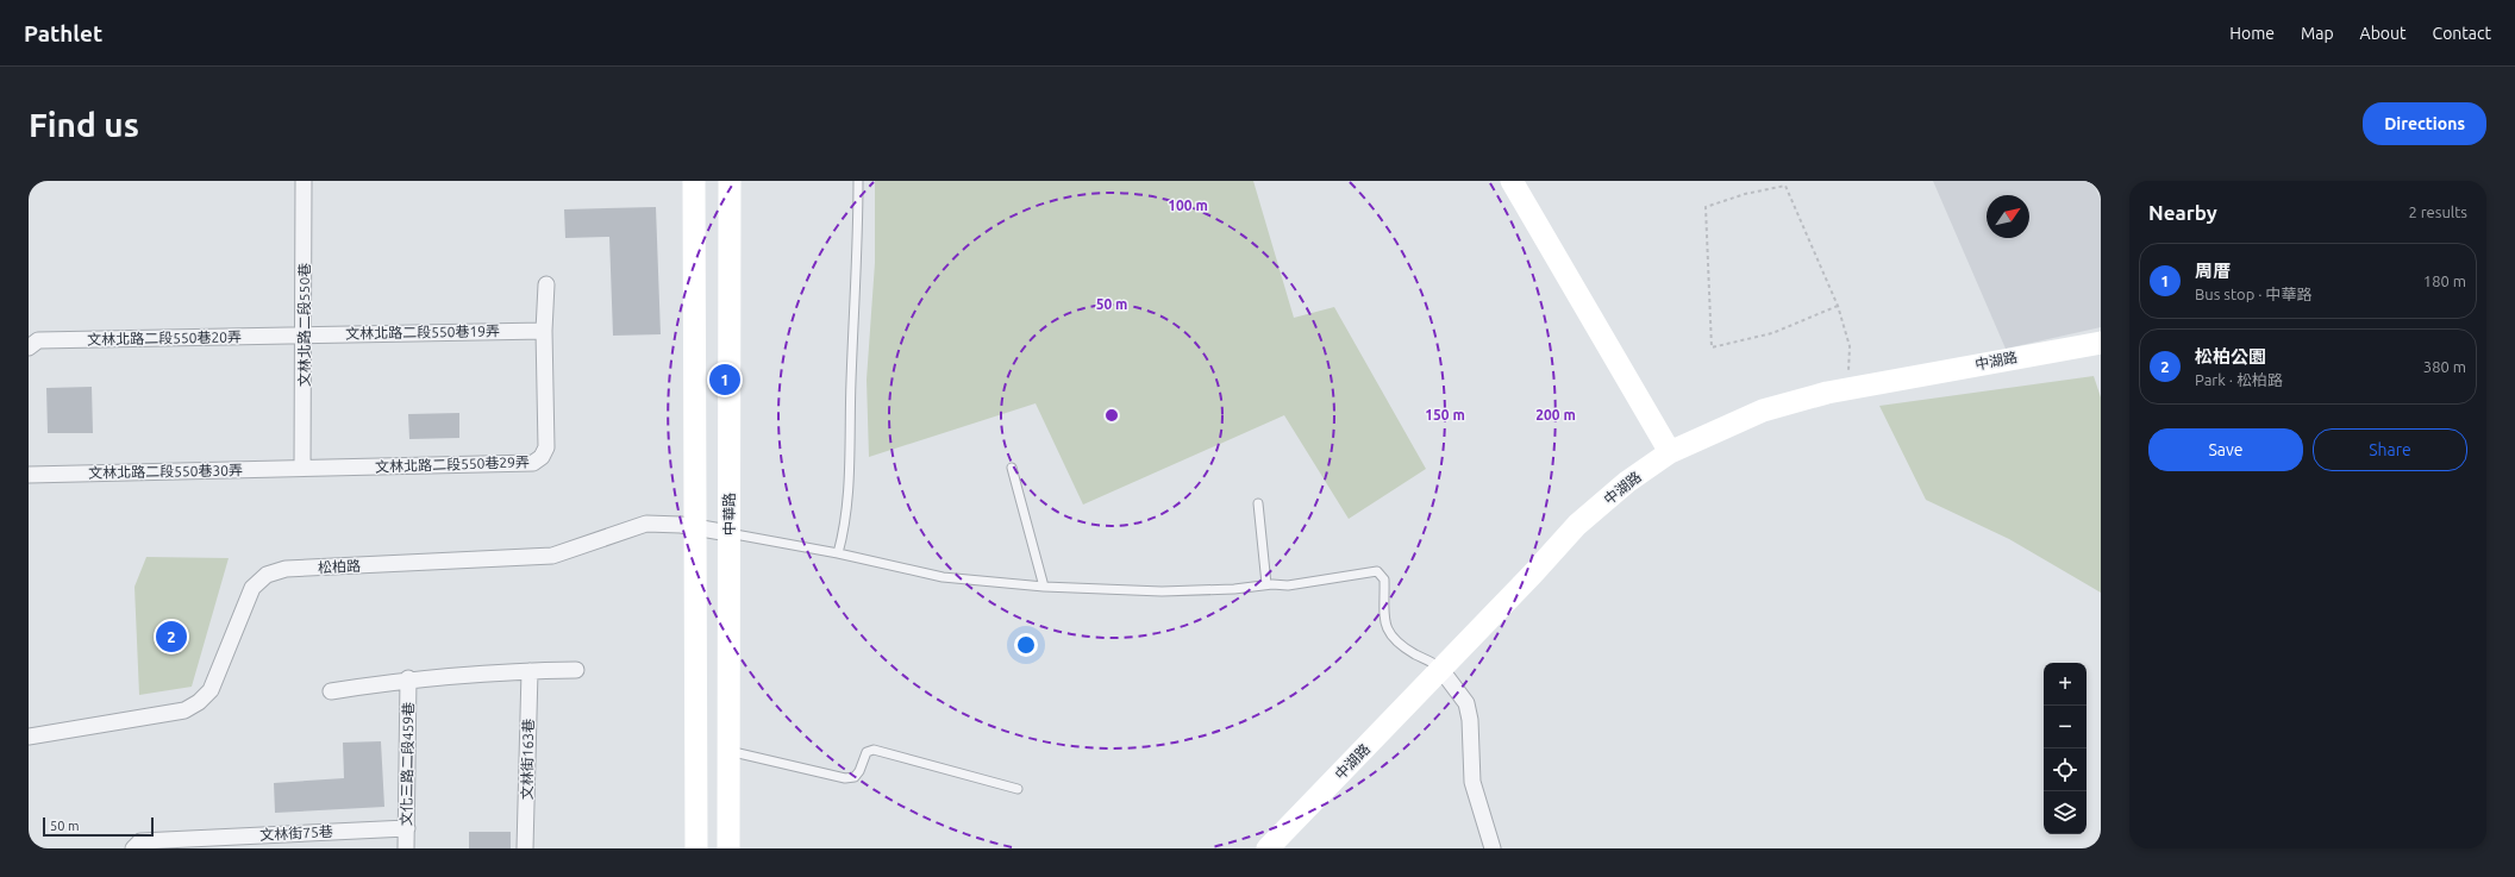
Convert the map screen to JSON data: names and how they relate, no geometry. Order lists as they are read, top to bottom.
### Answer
{
  "streets": {
    "street": [
      "文林北路二段550巷",
      "文林北路二段550巷19弄",
      "文林北路二段550巷20弄",
      "中湖路",
      "文林北路二段550巷29弄",
      "文林北路二段550巷30弄",
      "中華路",
      "松柏路",
      "文林街163巷",
      "文化三路二段459巷",
      "文林街75巷"
    ]
  },
  "crossings": [
    ["文林北路二段550巷", "文林北路二段550巷19弄"],
    ["文林北路二段550巷", "文林北路二段550巷20弄"],
    ["文林北路二段550巷", "文林北路二段550巷29弄"],
    ["文林北路二段550巷", "文林北路二段550巷30弄"],
    ["文林北路二段550巷19弄", "文林北路二段550巷20弄"],
    ["文林北路二段550巷19弄", "文林北路二段550巷29弄"],
    ["文林北路二段550巷29弄", "文林北路二段550巷30弄"],
    ["中華路", "松柏路"],
    ["文化三路二段459巷", "文林街75巷"]
  ],
  "scale_bar": "50 m",
  "north": "top right",
  "page": {
    "header": "Pathlet",
    "nav": [
      "Home",
      "Map",
      "About",
      "Contact"
    ],
    "buttons": [
      "Directions",
      ["Save", "Share"]
    ],
    "title": "Find us",
    "heading": ["Nearby", "2 results"],
    "list": [
      {
        "mark": "1",
        "name": "周厝",
        "note": "Bus stop · 中華路",
        "value": "180 m"
      },
      {
        "mark": "2",
        "name": "松柏公園",
        "note": "Park · 松柏路",
        "value": "380 m"
      }
    ],
    "pins": ["1", "2"],
    "map_buttons": ["+", "−"],
    "scale": "50 m"
  },
  "rings": [
    "100 m",
    "50 m",
    "150 m",
    "200 m"
  ]
}
